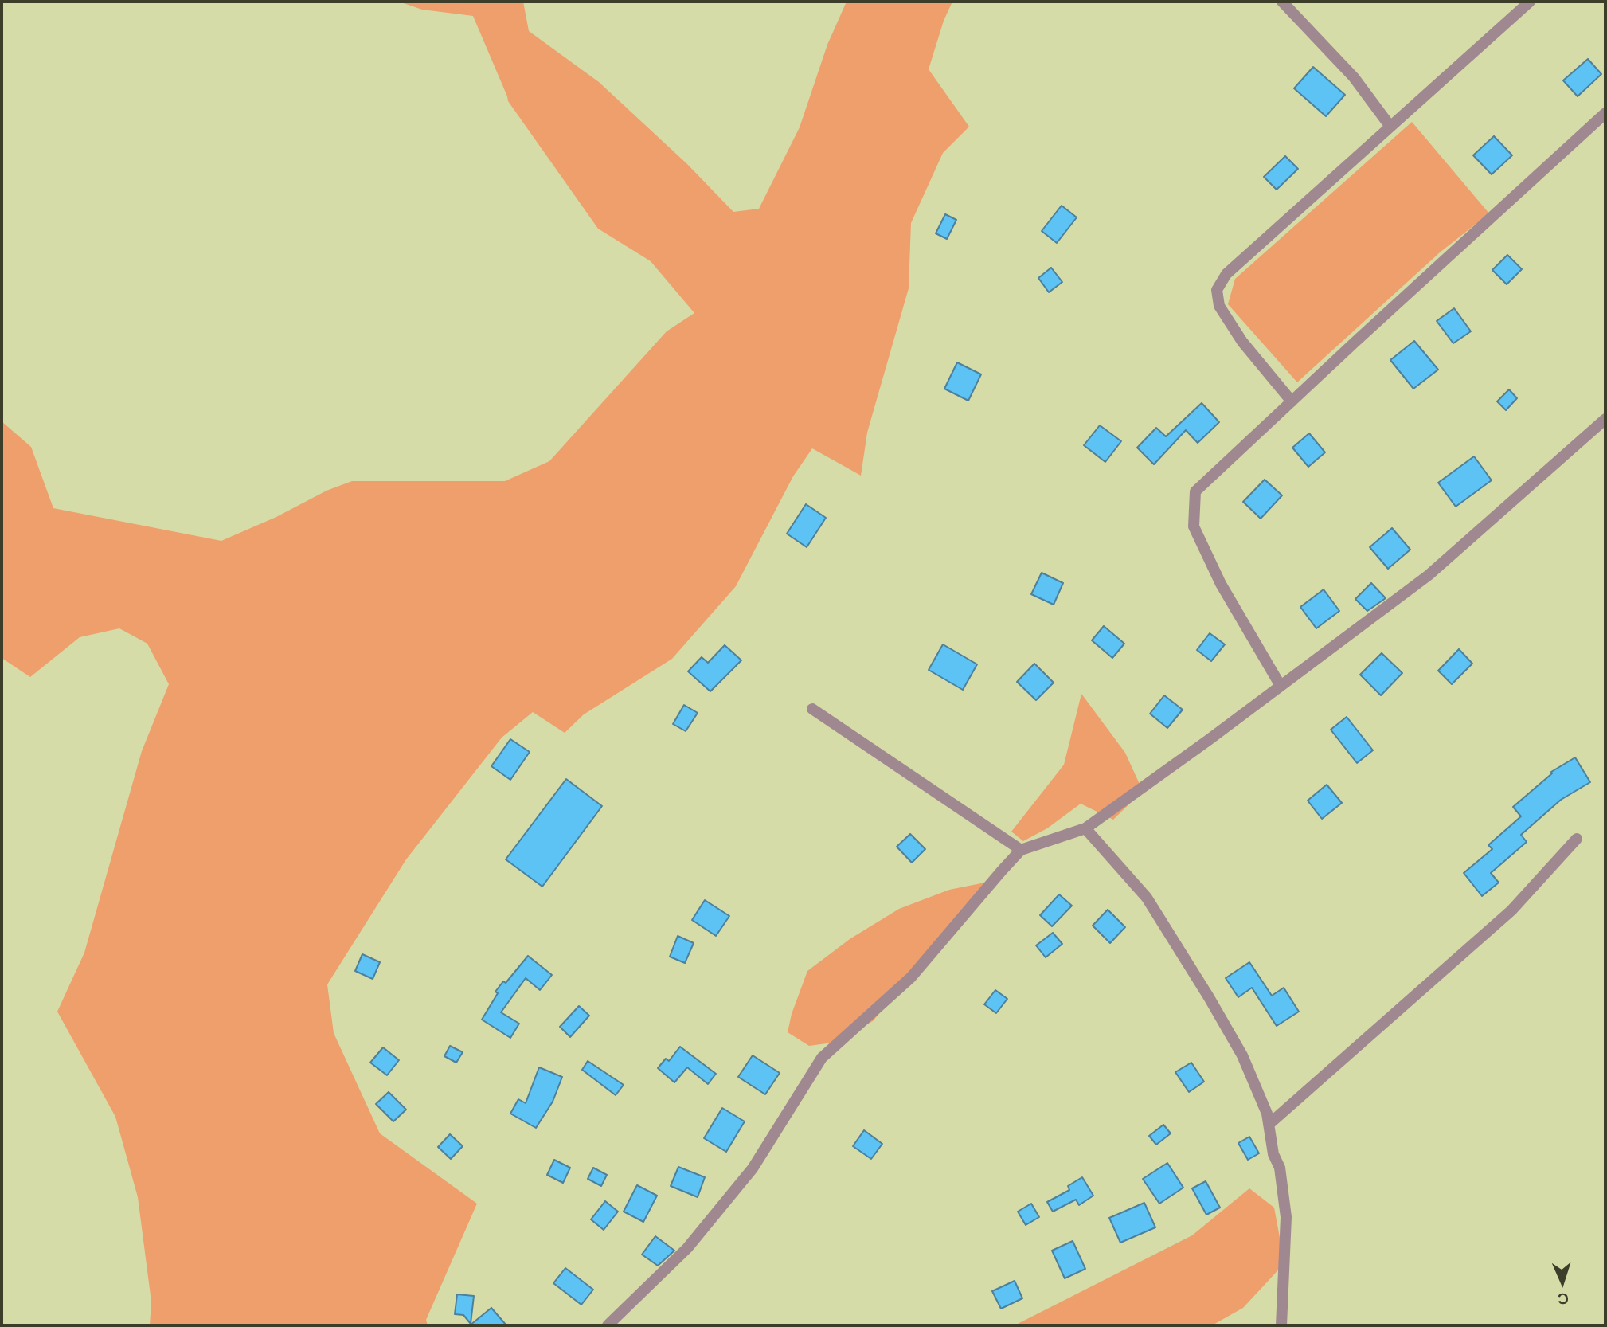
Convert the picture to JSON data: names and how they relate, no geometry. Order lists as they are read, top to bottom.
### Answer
{
  "north": "bottom"
}
